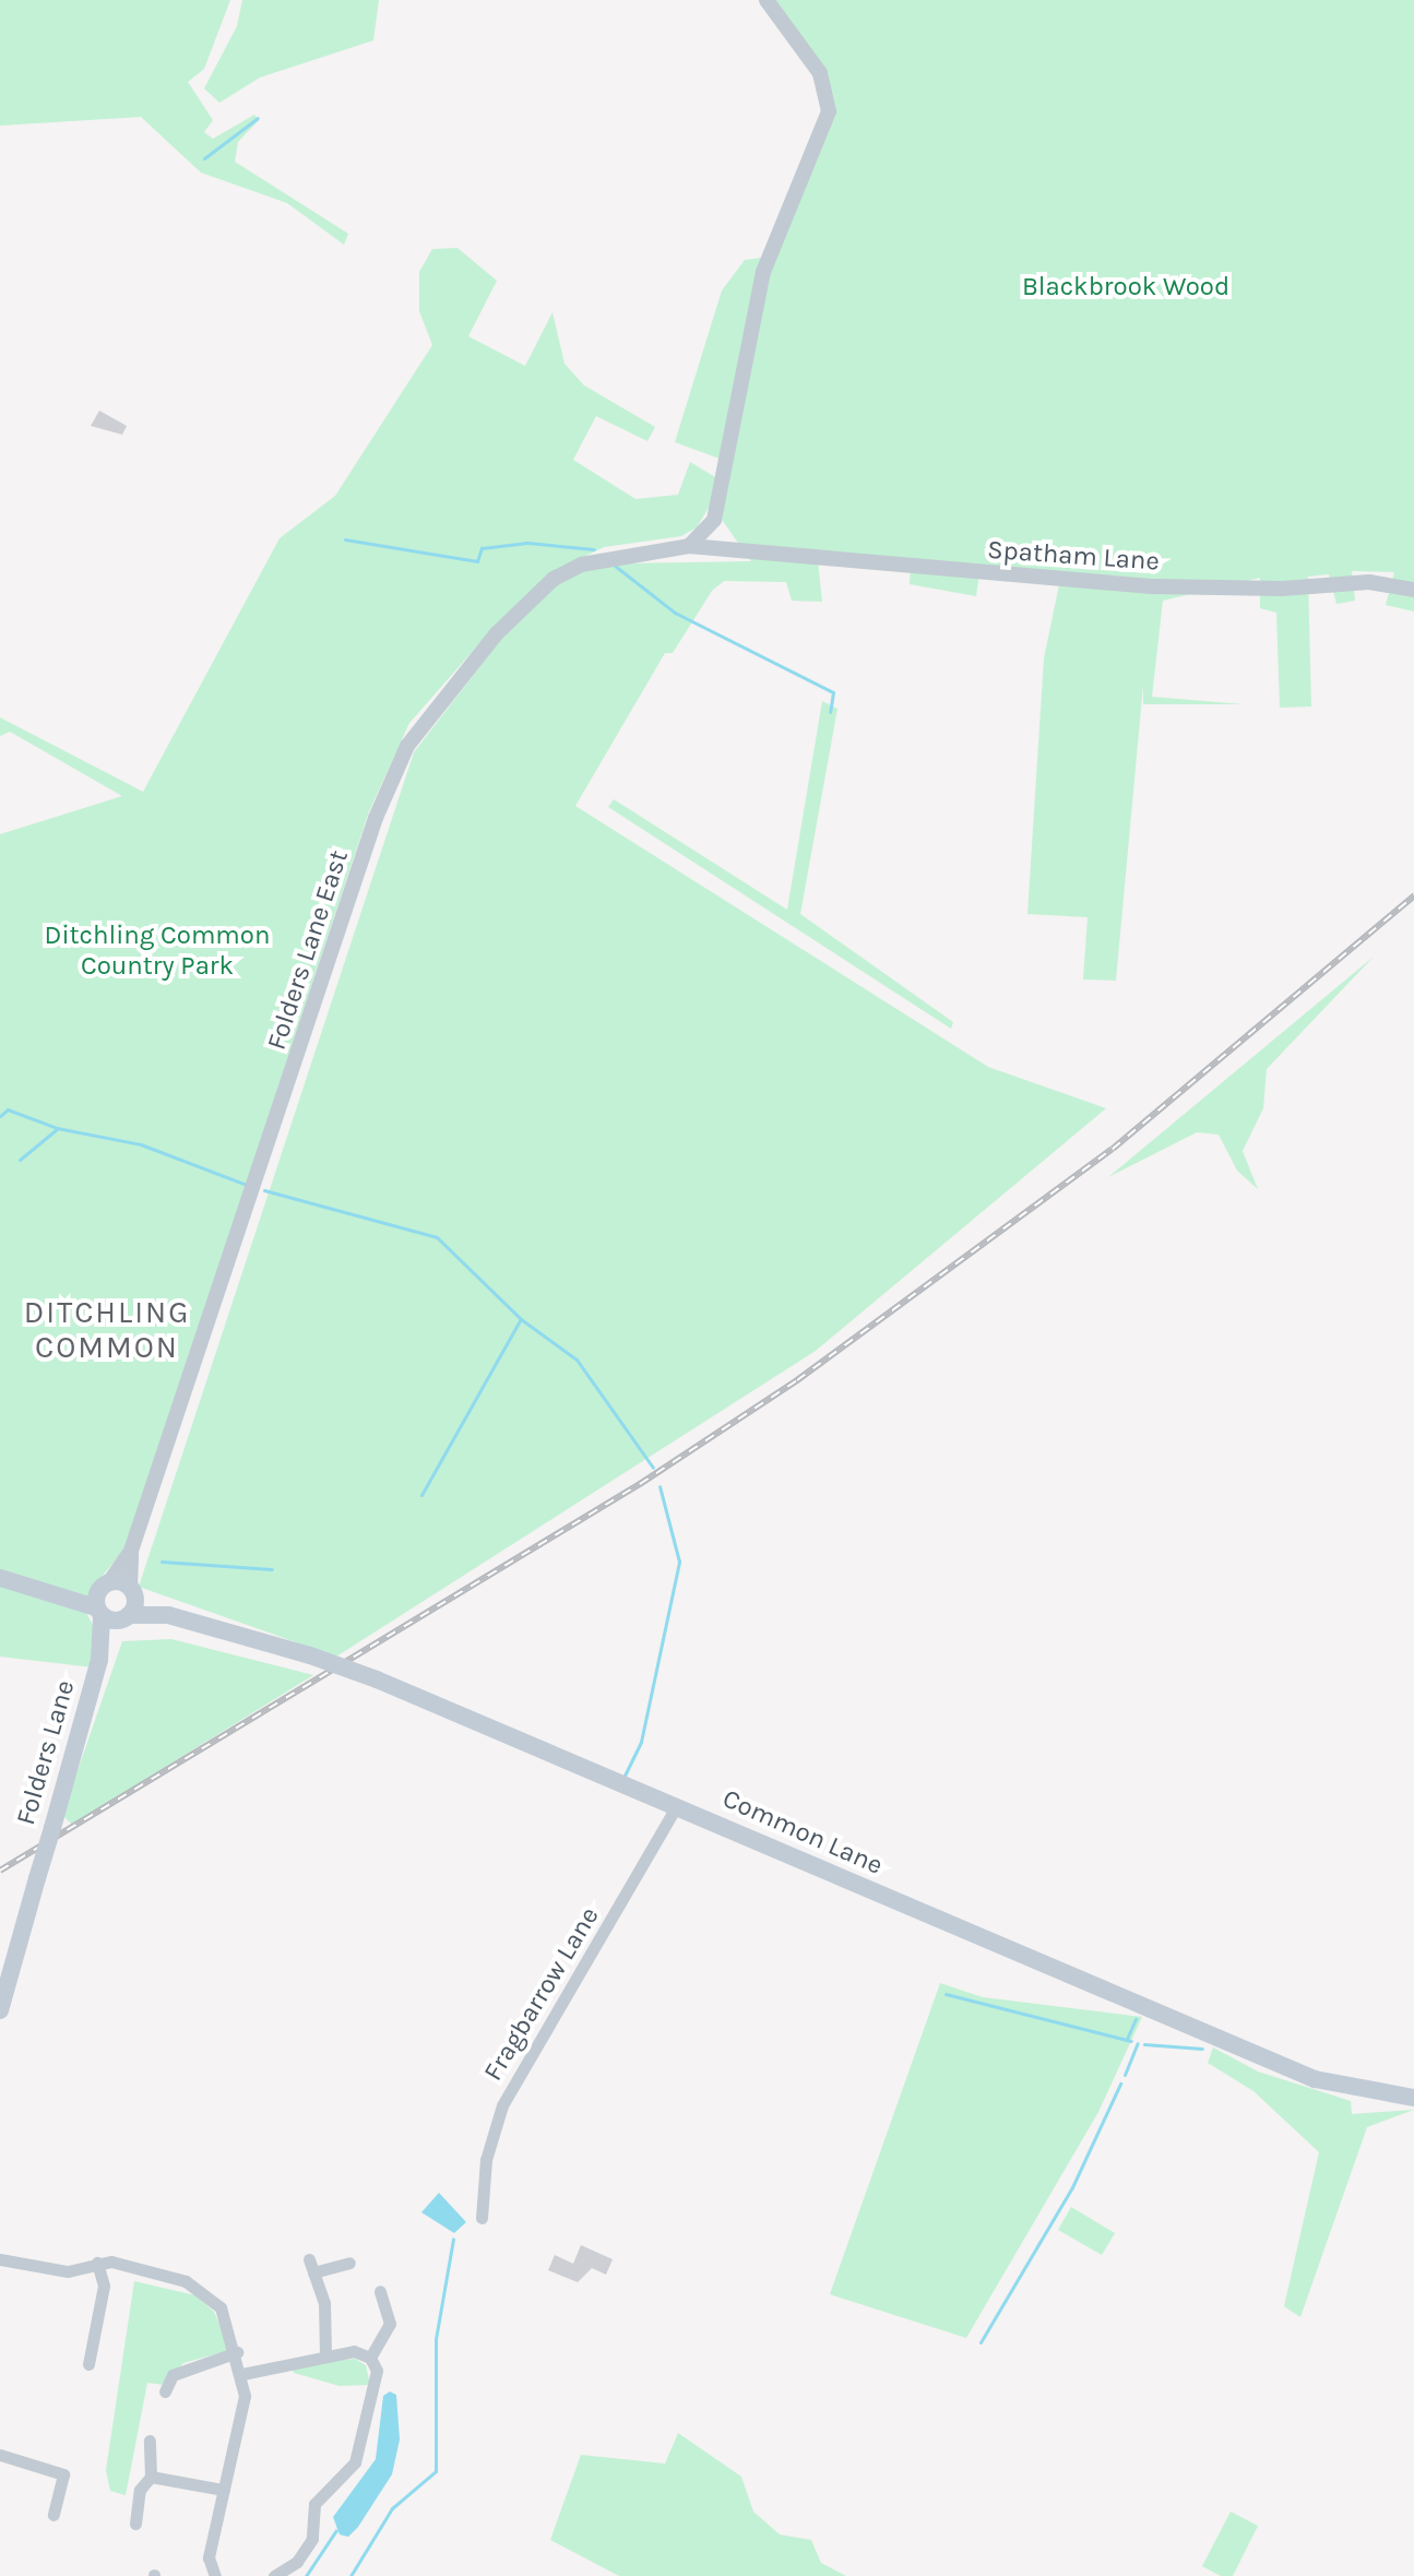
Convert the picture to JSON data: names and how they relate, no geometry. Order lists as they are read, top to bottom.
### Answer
{
  "streets": {
    "main road": ["Folders Lane", "Common Lane"],
    "street": ["Spatham Lane", "Folders Lane East", "Fragbarrow Lane"]
  },
  "crossings": [
    ["Spatham Lane", "Folders Lane East"],
    ["Folders Lane East", "Folders Lane"],
    ["Folders Lane East", "Common Lane"],
    ["Folders Lane", "Common Lane"],
    ["Common Lane", "Fragbarrow Lane"]
  ],
  "districts": ["DITCHLING COMMON"],
  "parks": ["Blackbrook Wood", "Ditchling Common Country Park"]
}
